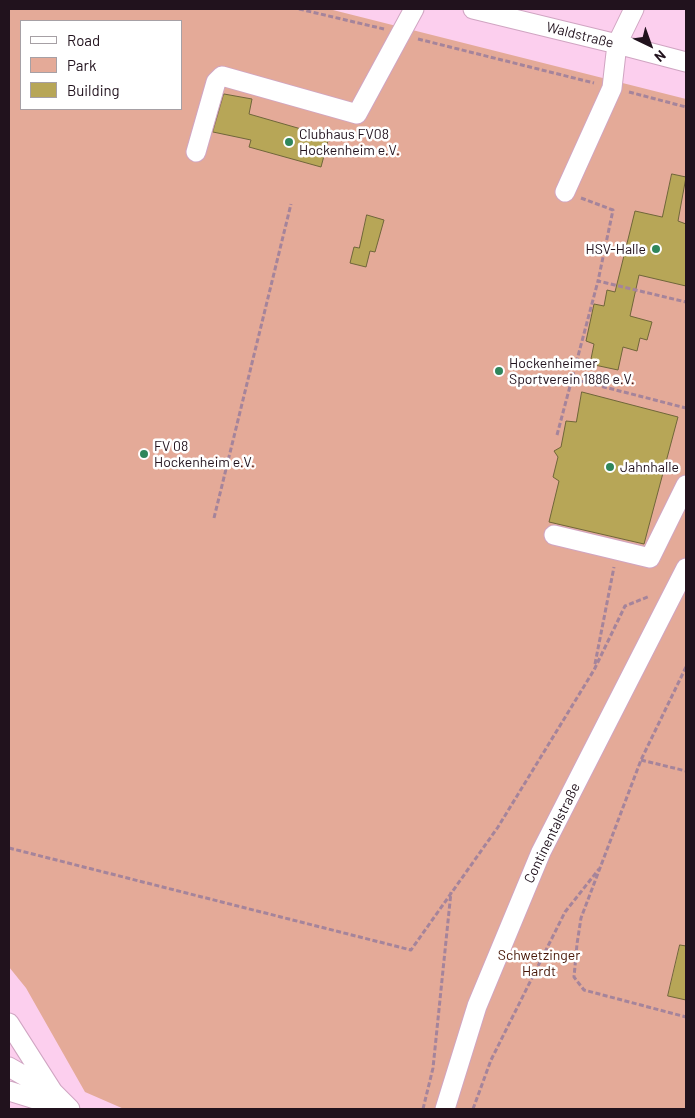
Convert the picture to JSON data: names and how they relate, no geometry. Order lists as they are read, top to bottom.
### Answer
{
  "streets": {
    "street": ["Waldstraße", "Continentalstraße"]
  },
  "parks": ["Schwetzinger Hardt"],
  "places": [
    "Clubhaus FV08 Hockenheim e.V.",
    "HSV-Halle",
    "Hockenheimer Sportverein 1886 e.V.",
    "FV 08 Hockenheim e.V.",
    "Jahnhalle"
  ],
  "legend": ["Road", "Park", "Building"],
  "north": "bottom right"
}
